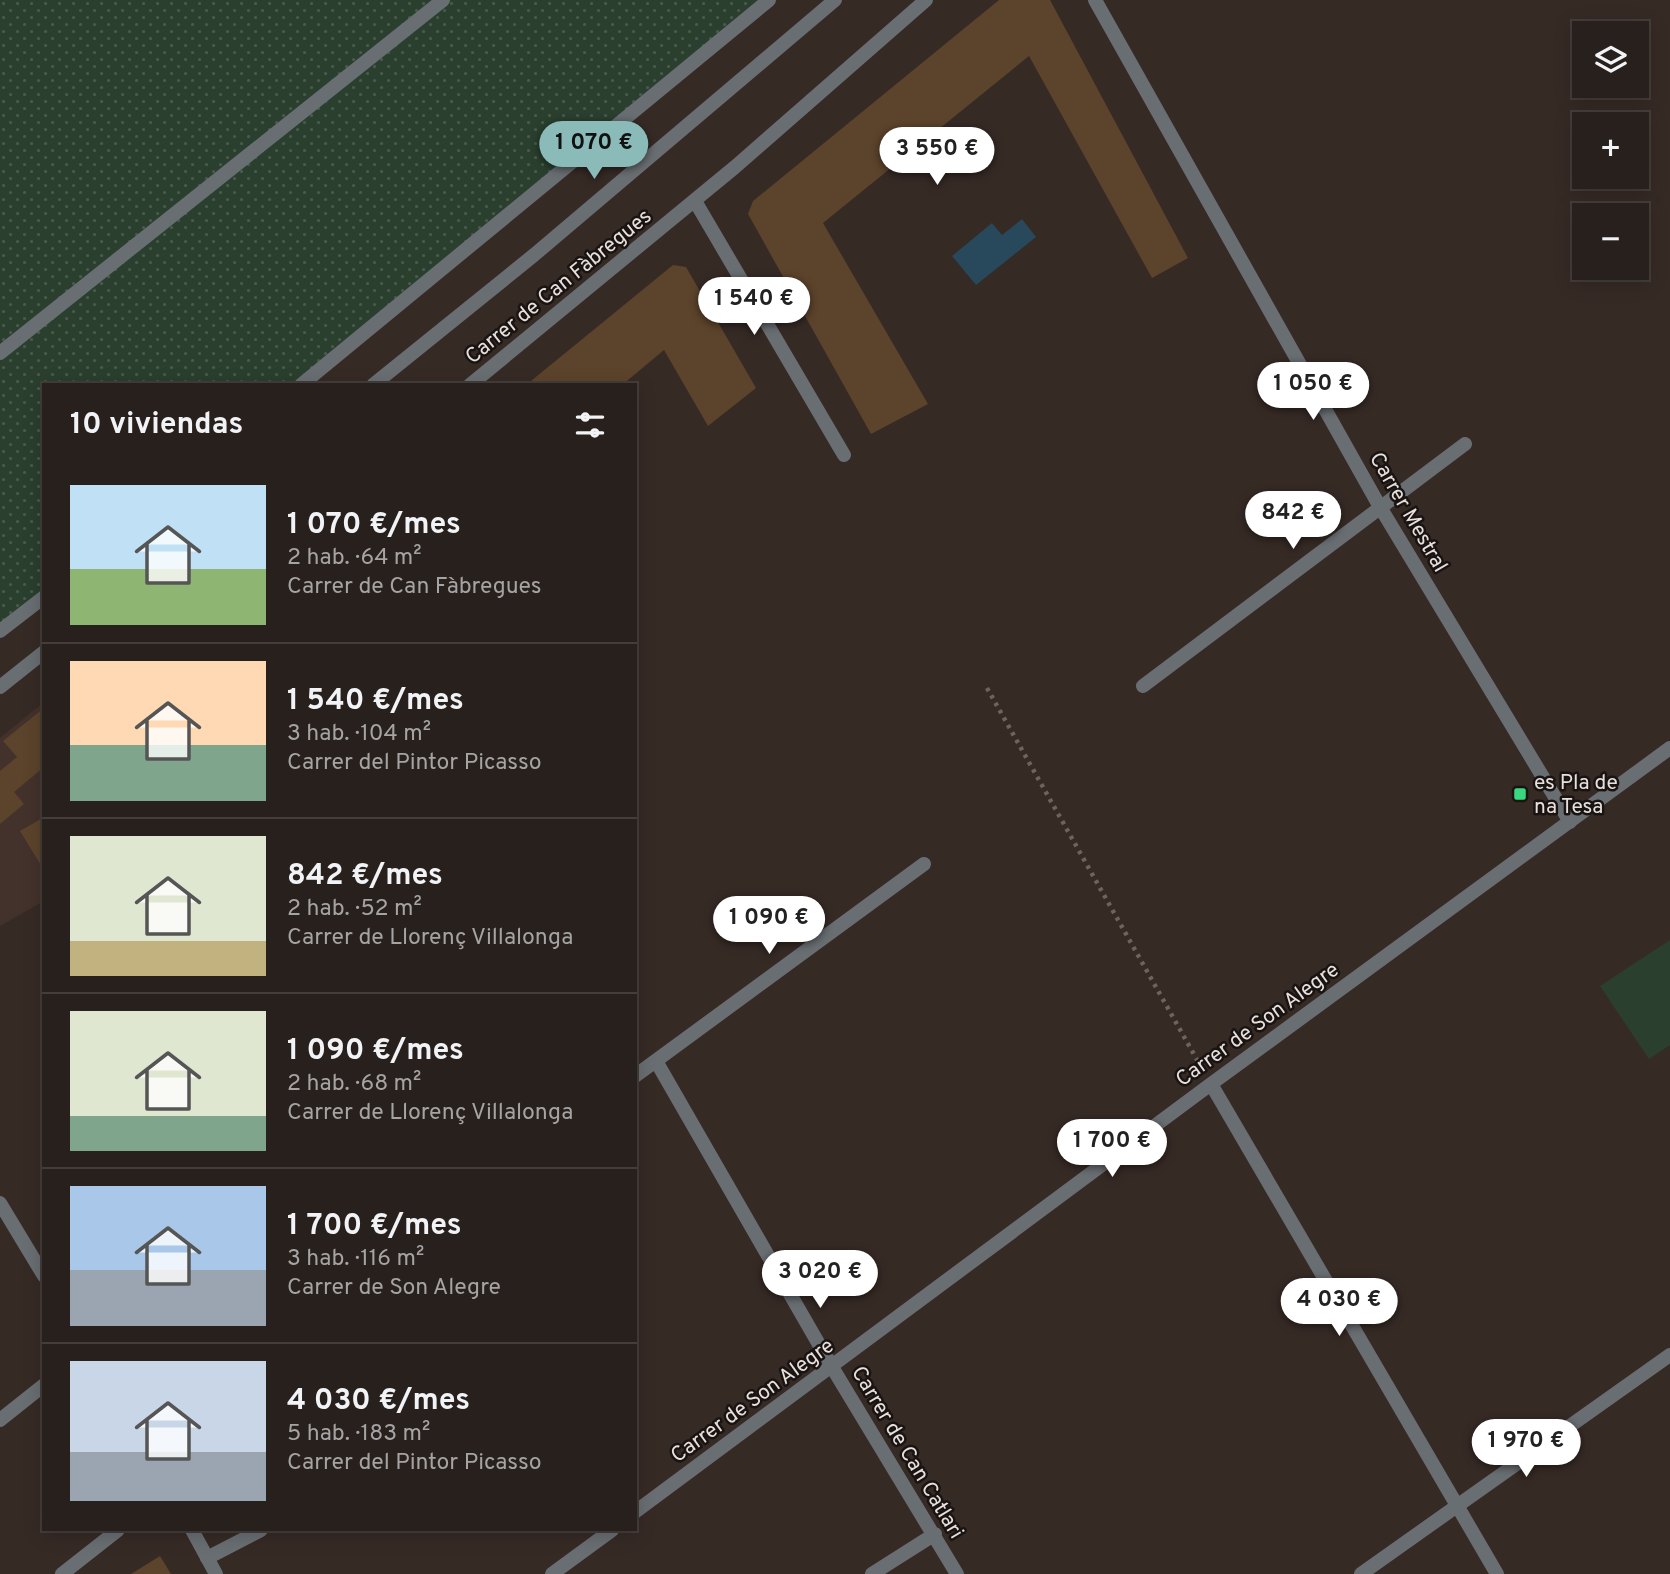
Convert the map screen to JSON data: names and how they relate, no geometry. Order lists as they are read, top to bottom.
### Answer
{
  "streets": {
    "street": [
      "Carrer de Can Fàbregues",
      "Carrer Mestral",
      "Carrer de Son Alegre",
      "Carrer de Can Catlari"
    ]
  },
  "crossings": [
    ["Carrer Mestral", "Carrer de Son Alegre"],
    ["Carrer de Son Alegre", "Carrer de Can Catlari"]
  ],
  "places": {
    "transit": ["es Pla de na Tesa"]
  },
  "page": {
    "map_buttons": ["+", "−"],
    "price": [
      "1 070 €",
      "3 550 €",
      "1 540 €",
      "1 050 €",
      "842 €",
      "1 090 €",
      "1 700 €",
      "3 020 €",
      "4 030 €",
      "1 970 €"
    ],
    "heading": "10 viviendas",
    "list": [
      {
        "name": "1 070 €/mes",
        "note": "2 hab. · 64 m² · Carrer de Can Fàbregues"
      },
      {
        "name": "1 540 €/mes",
        "note": "3 hab. · 104 m² · Carrer del Pintor Picasso"
      },
      {
        "name": "842 €/mes",
        "note": "2 hab. · 52 m² · Carrer de Llorenç Villalonga"
      },
      {
        "name": "1 090 €/mes",
        "note": "2 hab. · 68 m² · Carrer de Llorenç Villalonga"
      },
      {
        "name": "1 700 €/mes",
        "note": "3 hab. · 116 m² · Carrer de Son Alegre"
      },
      {
        "name": "4 030 €/mes",
        "note": "5 hab. · 183 m² · Carrer del Pintor Picasso"
      }
    ]
  }
}
